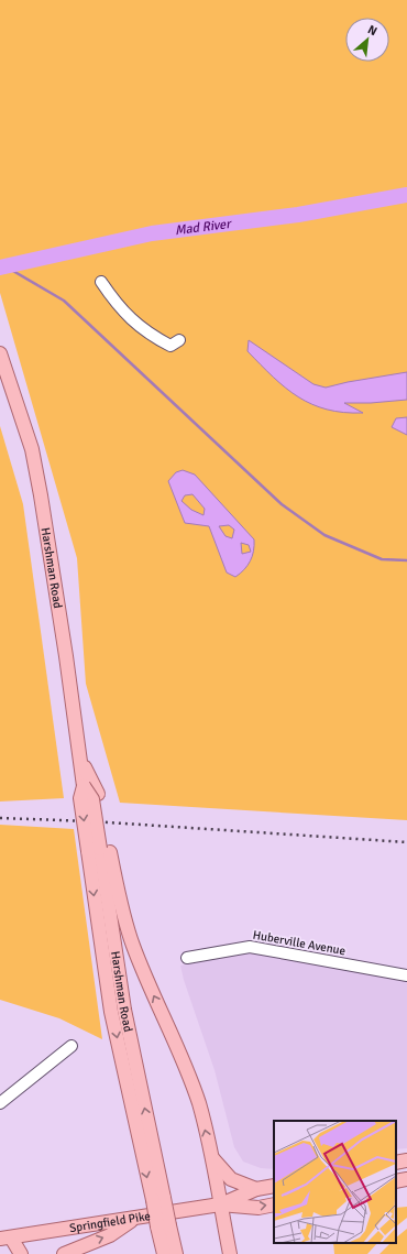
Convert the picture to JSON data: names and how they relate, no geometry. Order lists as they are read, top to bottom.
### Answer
{
  "streets": {
    "main road": ["Harshman Road", "Springfield Pike"],
    "street": ["Huberville Avenue"]
  },
  "water": ["Mad River"],
  "north": "top right"
}
